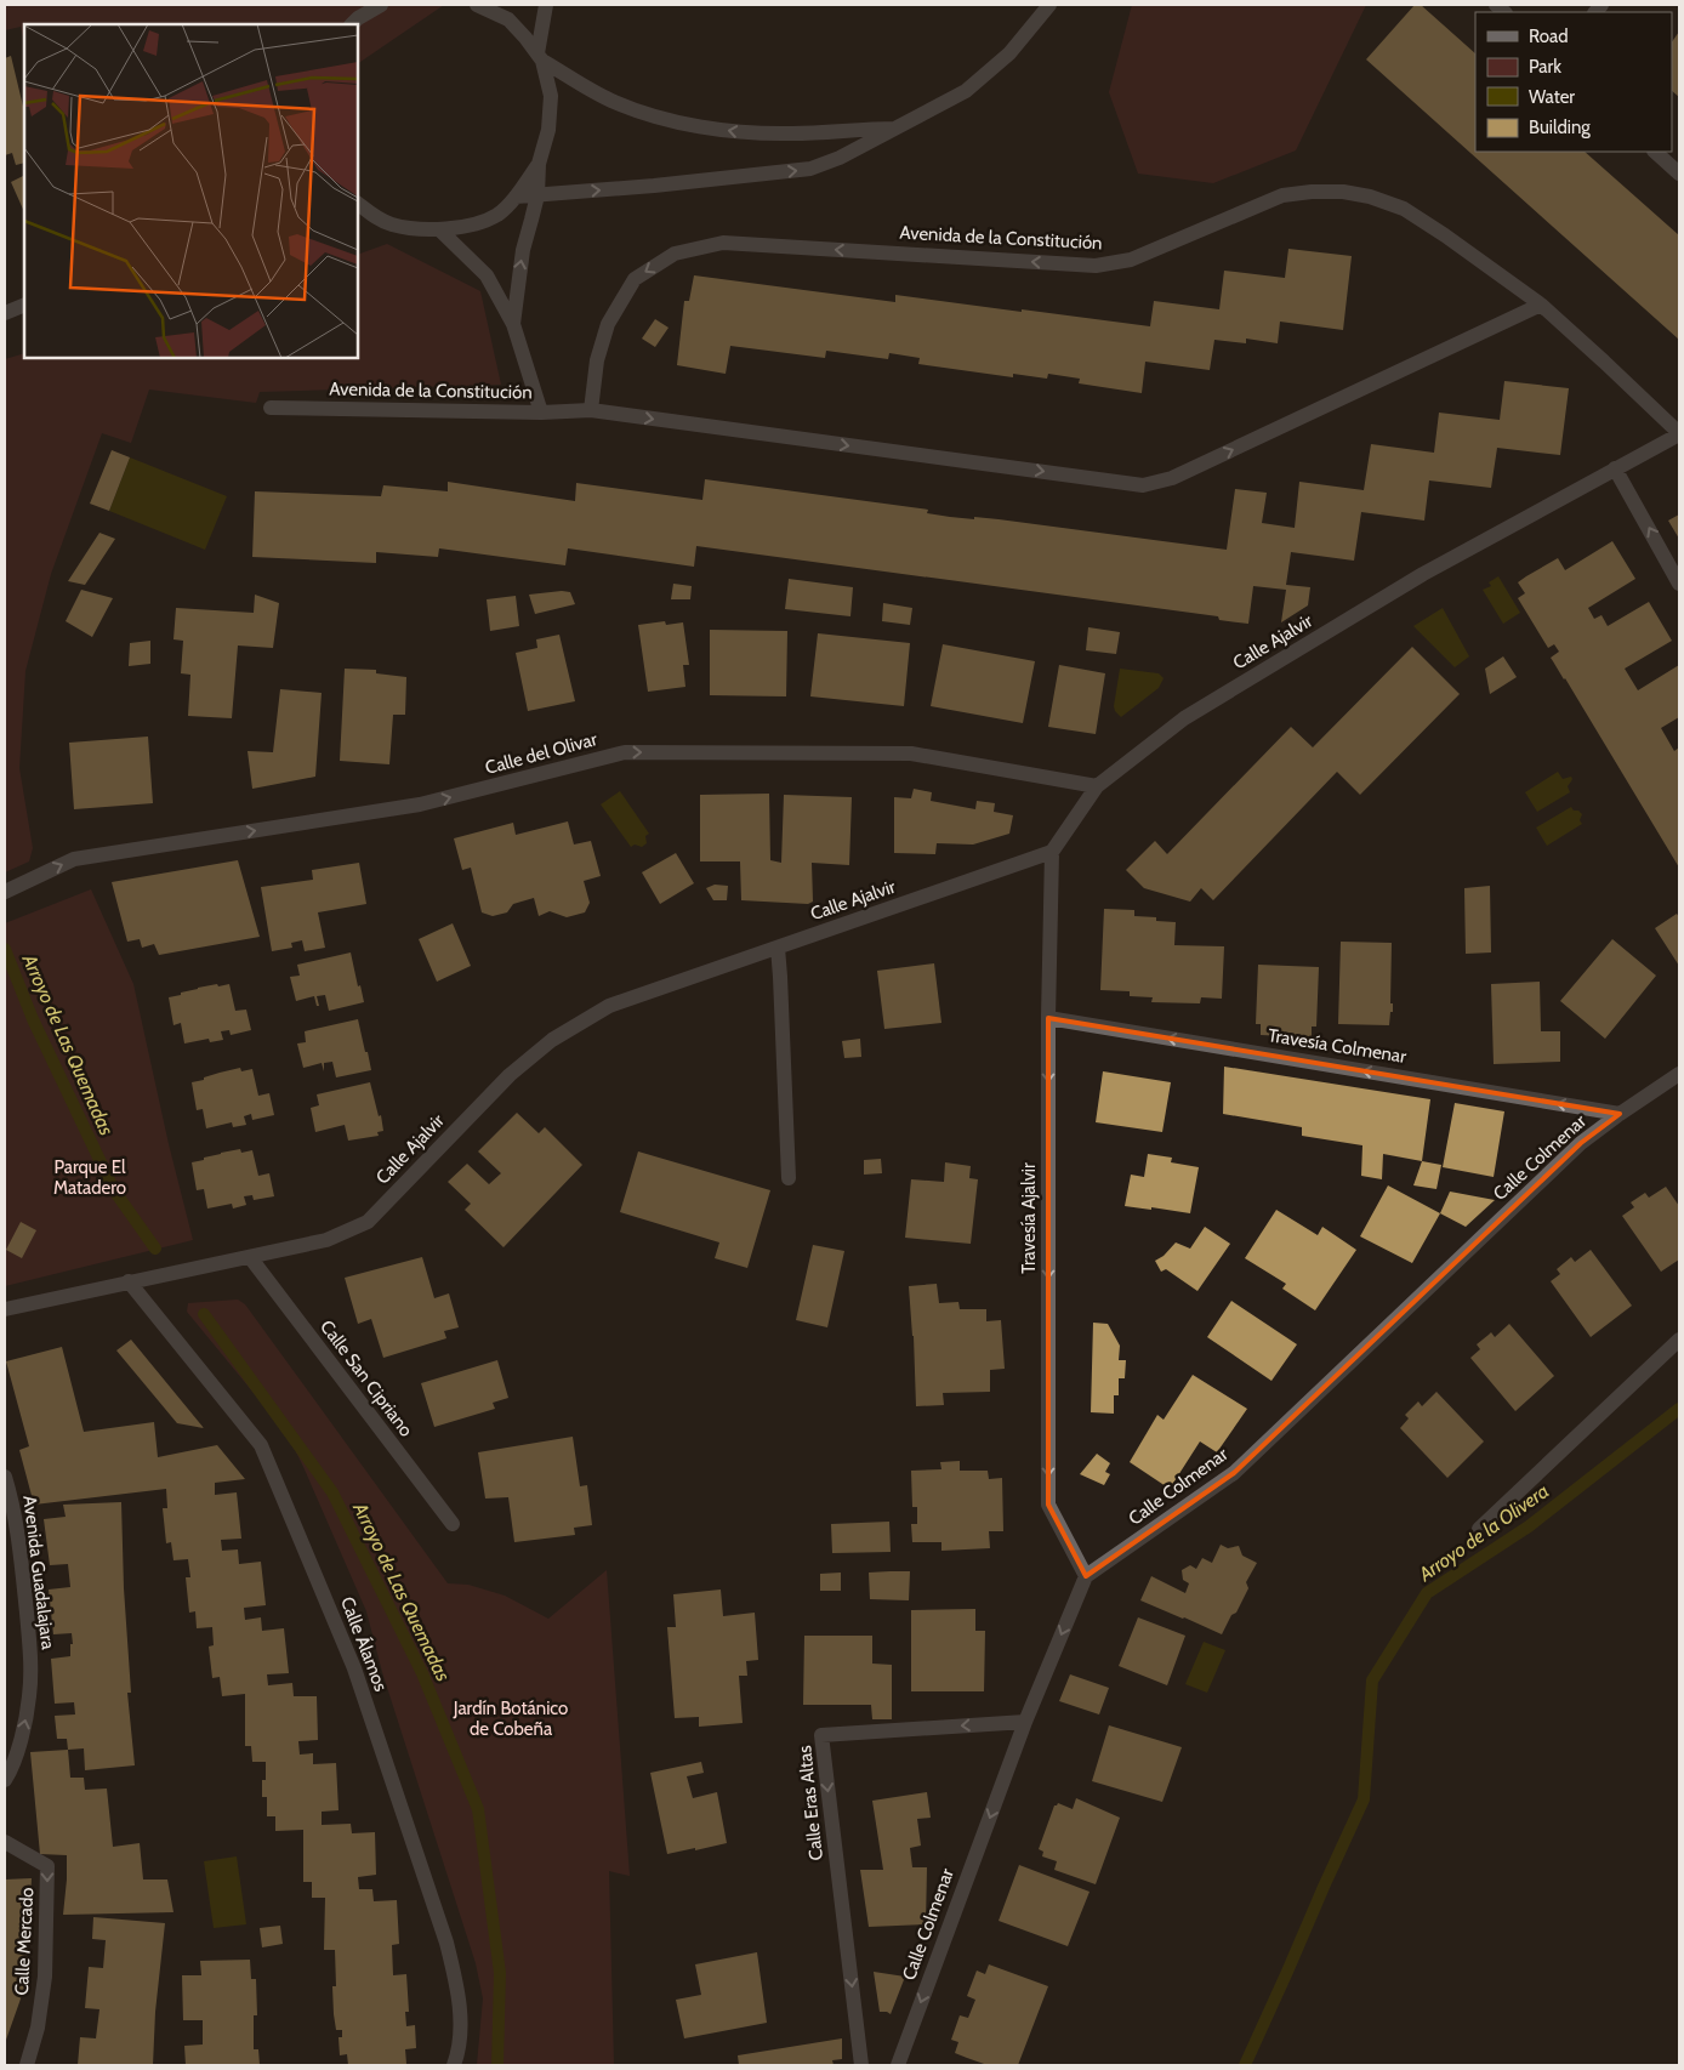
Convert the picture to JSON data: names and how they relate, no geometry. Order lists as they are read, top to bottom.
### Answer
{
  "streets": {
    "street": [
      "Avenida de la Constitución",
      "Calle Ajalvir",
      "Calle del Olivar",
      "Travesía Colmenar",
      "Calle Colmenar",
      "Travesía Ajalvir",
      "Calle San Cipriano",
      "Avenida Guadalajara",
      "Calle Álamos",
      "Calle Eras Altas",
      "Calle Mercado"
    ]
  },
  "crossings": [
    ["Avenida de la Constitución", "Calle Ajalvir"],
    ["Calle Ajalvir", "Calle del Olivar"],
    ["Calle Ajalvir", "Travesía Ajalvir"],
    ["Calle Ajalvir", "Calle San Cipriano"],
    ["Calle Ajalvir", "Calle Álamos"],
    ["Travesía Colmenar", "Calle Colmenar"],
    ["Travesía Colmenar", "Travesía Ajalvir"],
    ["Calle Colmenar", "Travesía Ajalvir"],
    ["Calle Colmenar", "Calle Eras Altas"]
  ],
  "one_way": [
    "Calle del Olivar",
    "Travesía Colmenar",
    "Calle Colmenar",
    "Travesía Ajalvir",
    "Avenida Guadalajara",
    "Calle Mercado"
  ],
  "water": ["Arroyo de Las Quemadas", "Arroyo de la Olivera"],
  "parks": ["Parque El Matadero", "Jardín Botánico de Cobeña"],
  "legend": [
    "Road",
    "Park",
    "Water",
    "Building"
  ]
}
